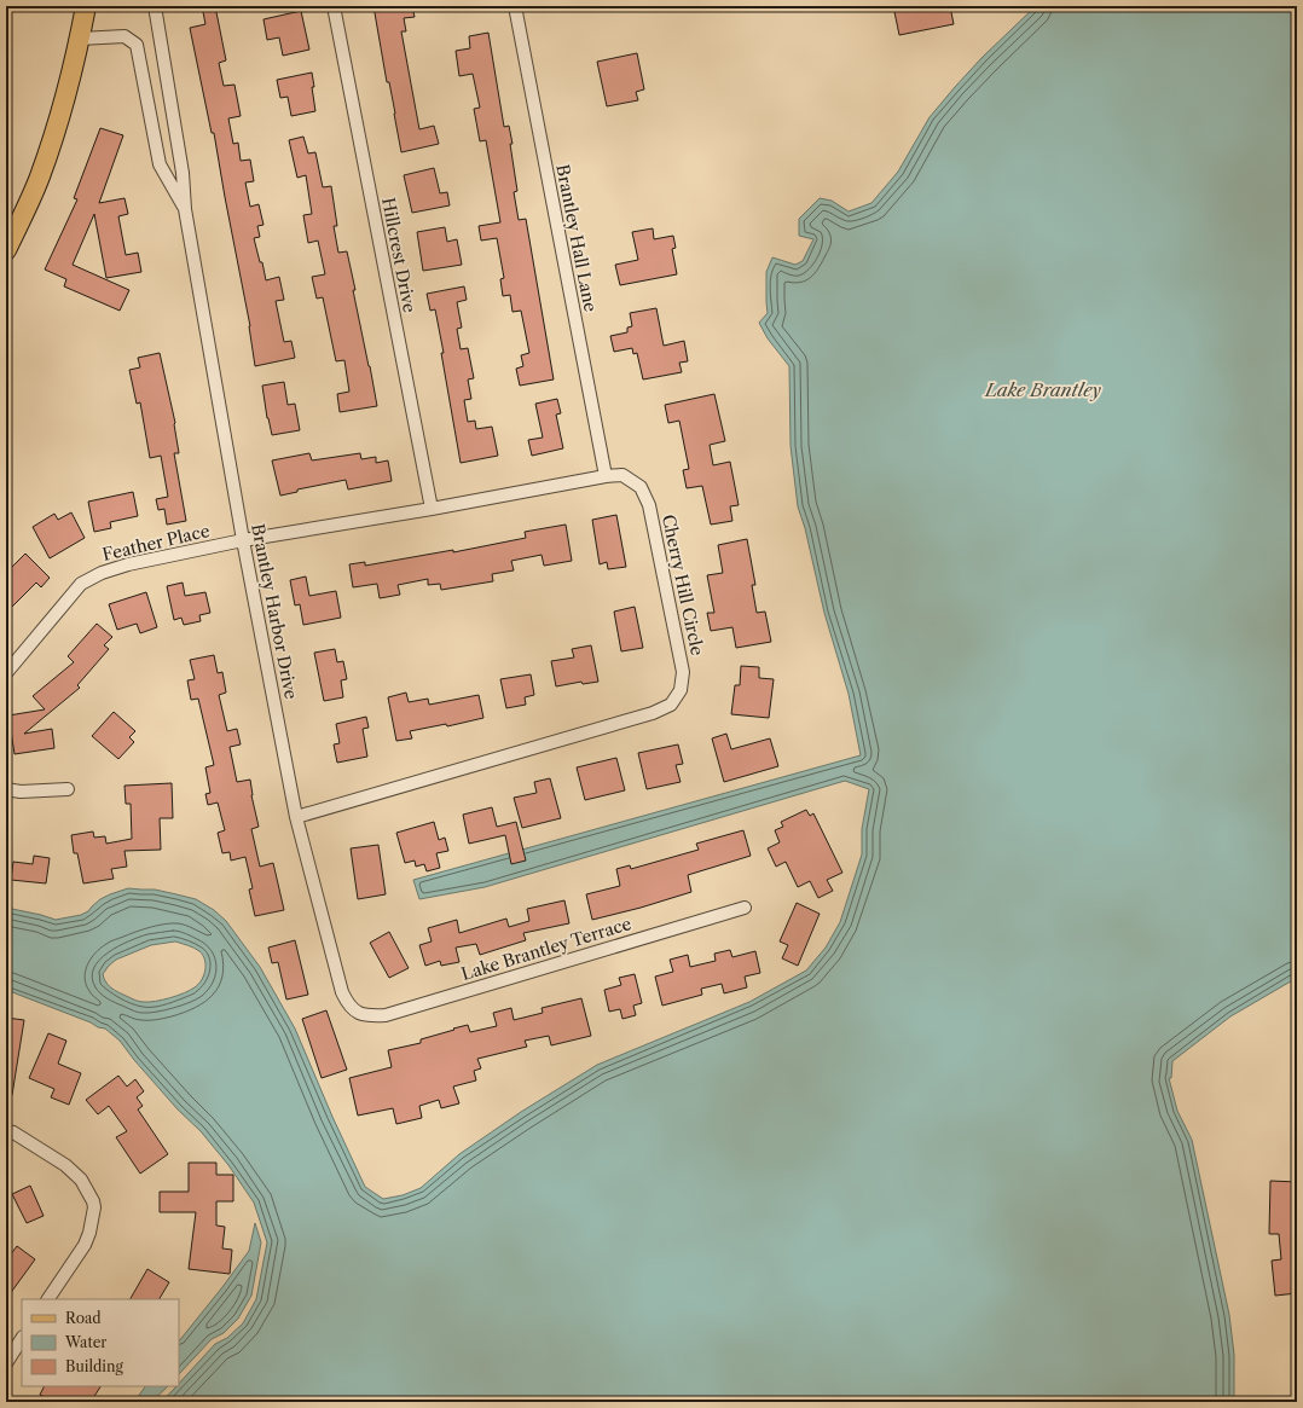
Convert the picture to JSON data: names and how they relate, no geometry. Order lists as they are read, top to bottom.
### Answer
{
  "streets": {
    "street": [
      "Brantley Hall Lane",
      "Hillcrest Drive",
      "Feather Place",
      "Cherry Hill Circle",
      "Brantley Harbor Drive",
      "Lake Brantley Terrace"
    ]
  },
  "crossings": [
    ["Brantley Hall Lane", "Cherry Hill Circle"],
    ["Hillcrest Drive", "Cherry Hill Circle"],
    ["Feather Place", "Cherry Hill Circle"],
    ["Feather Place", "Brantley Harbor Drive"],
    ["Cherry Hill Circle", "Brantley Harbor Drive"],
    ["Brantley Harbor Drive", "Lake Brantley Terrace"]
  ],
  "water": ["Lake Brantley"],
  "legend": ["Road", "Water", "Building"]
}
